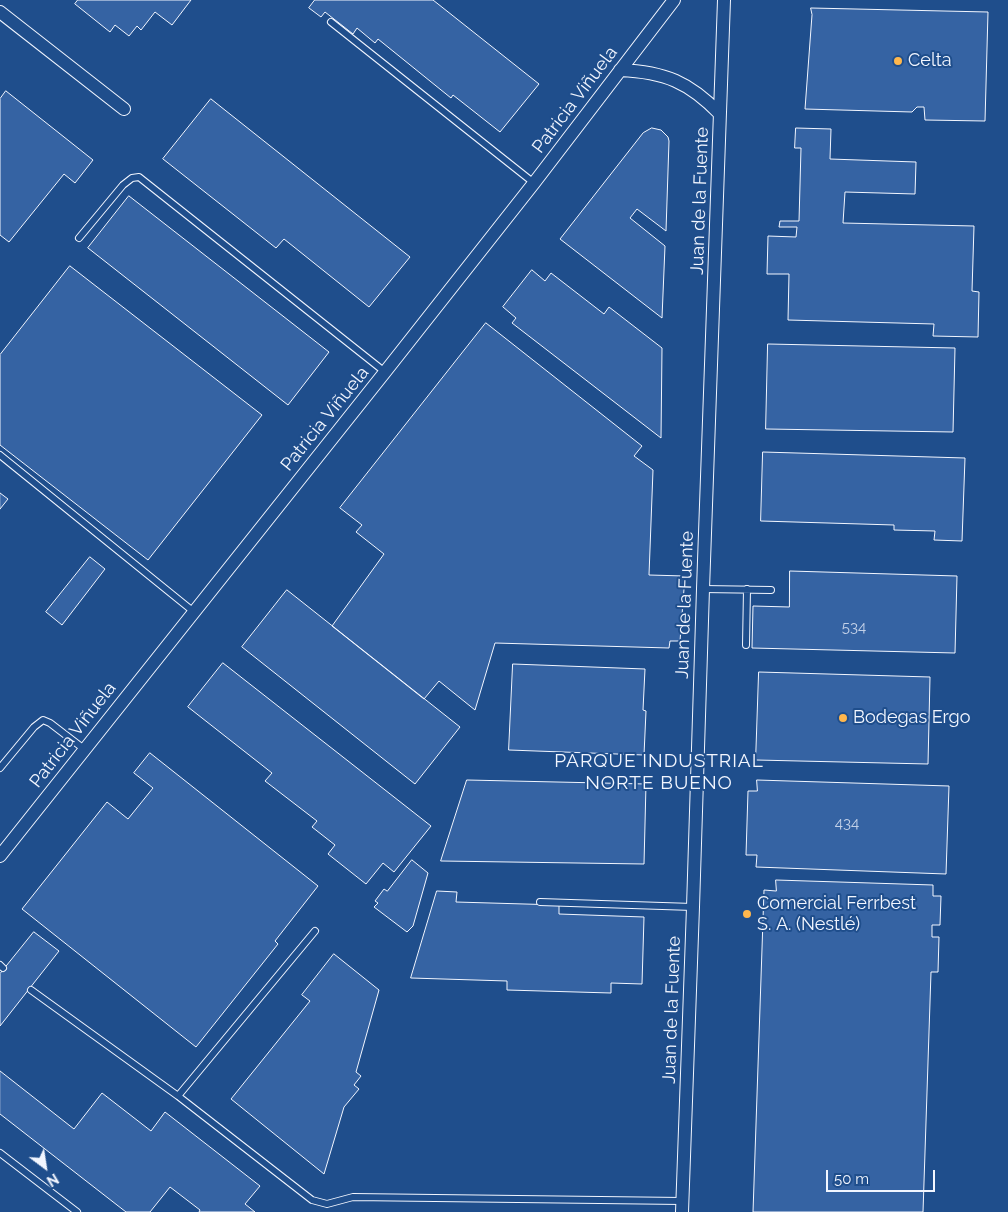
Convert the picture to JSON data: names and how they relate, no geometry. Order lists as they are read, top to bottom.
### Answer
{
  "streets": {
    "street": ["Patricia Viñuela", "Juan de la Fuente"]
  },
  "districts": ["PARQUE INDUSTRIAL NORTE BUENO"],
  "places": ["Celta", "Bodegas Ergo", "Comercial Ferrbest S. A. (Nestlé)"],
  "house_numbers": ["534", "434"],
  "scale_bar": "50 m",
  "north": "bottom right"
}
